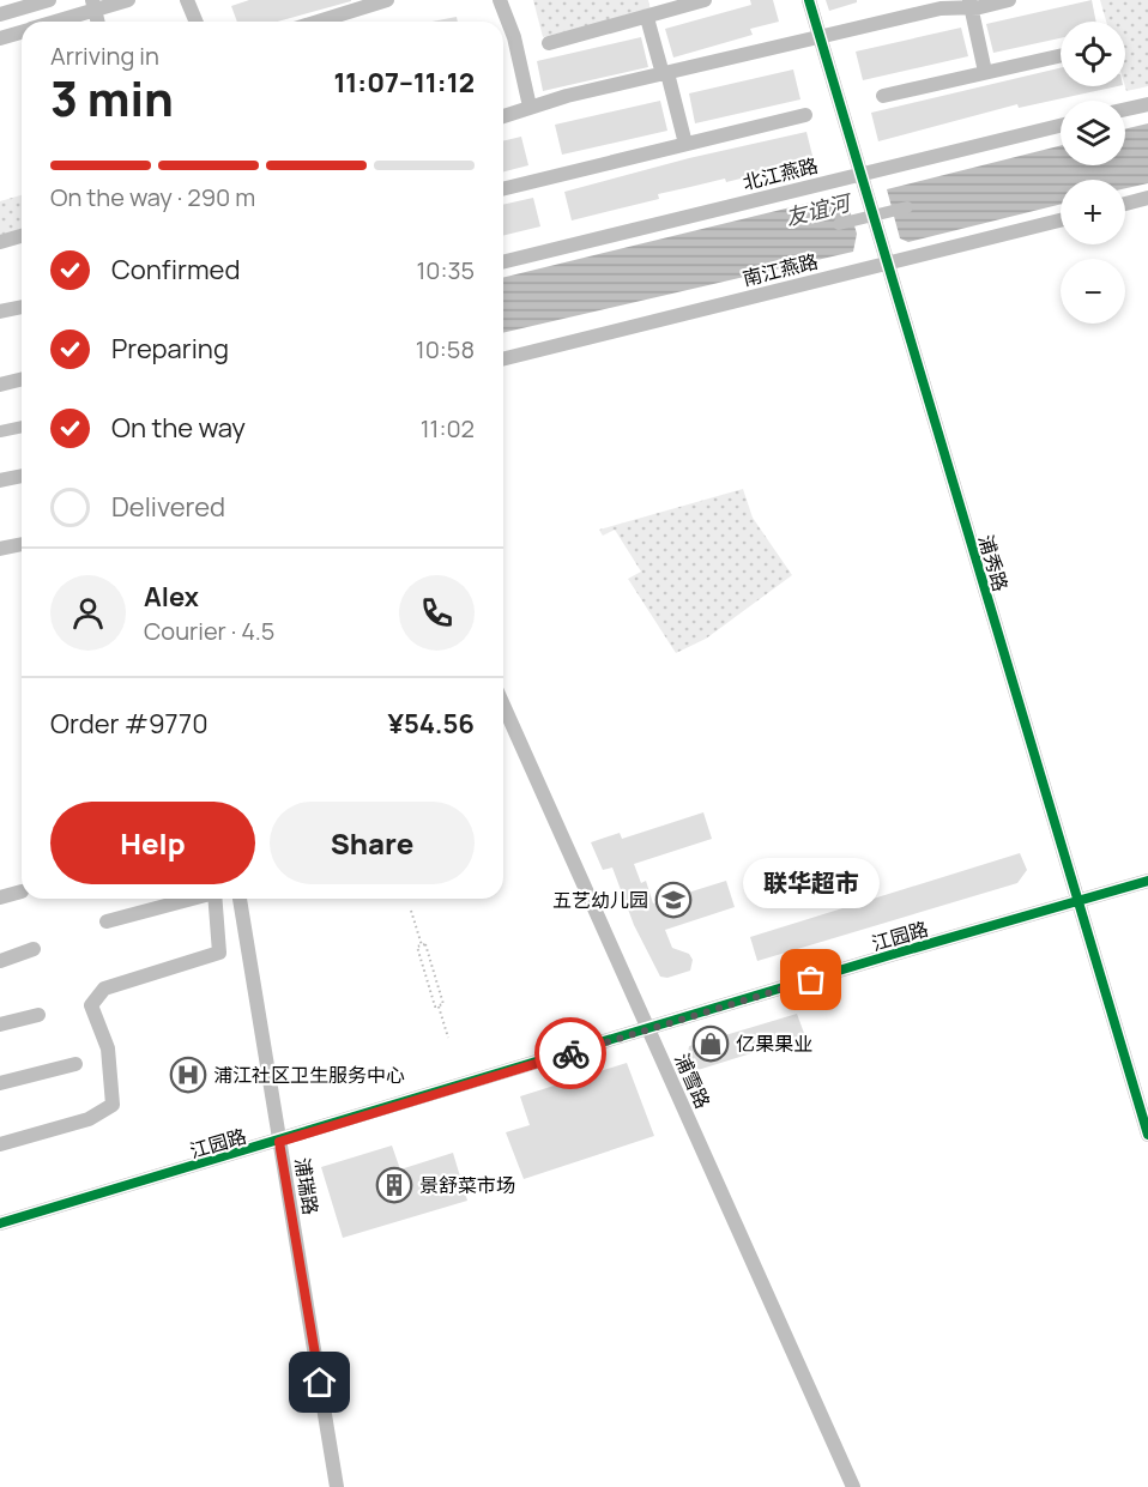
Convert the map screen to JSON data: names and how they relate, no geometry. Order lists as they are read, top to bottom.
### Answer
{
  "streets": {
    "street": [
      "北江燕路",
      "南江燕路",
      "浦秀路",
      "江园路",
      "浦雪路",
      "浦瑞路"
    ]
  },
  "crossings": [
    ["北江燕路", "浦秀路"],
    ["南江燕路", "浦秀路"],
    ["浦秀路", "江园路"],
    ["江园路", "浦雪路"],
    ["江园路", "浦瑞路"]
  ],
  "water": ["友谊河"],
  "places": {
    "school or university": ["五艺幼儿园"],
    "other": ["联华超市"],
    "shop": ["亿果果业"],
    "hospital": ["浦江社区卫生服务中心"],
    "building": ["景舒菜市场"]
  },
  "page": {
    "map_buttons": ["+", "−"],
    "heading": ["3 min", "Arriving in", "11:07–11:12"],
    "panel": [
      "Alex",
      "Courier · 4.5",
      "Order #9770",
      "¥54.56"
    ],
    "bar": "On the way · 290 m",
    "list": [
      ["Confirmed", "10:35"],
      ["Preparing", "10:58"],
      ["On the way", "11:02"],
      "Delivered"
    ],
    "buttons": ["Help", "Share"],
    "bubble": "联华超市"
  }
}
